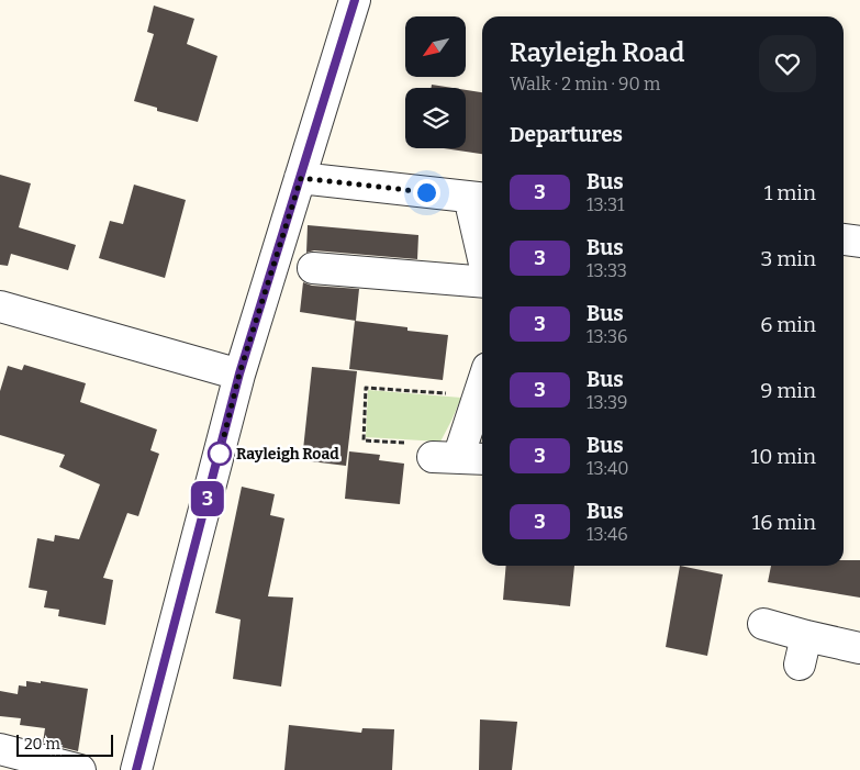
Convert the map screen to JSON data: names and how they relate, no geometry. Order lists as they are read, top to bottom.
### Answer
{
  "places": ["Rayleigh Road"],
  "lines": ["bus line 3"],
  "scale_bar": "20 m",
  "north": "bottom left",
  "page": {
    "on_map": "3",
    "heading": [
      ["Rayleigh Road", "Walk · 2 min · 90 m"],
      "Departures"
    ],
    "list": [
      {
        "mark": "3",
        "name": "Bus",
        "note": "13:31",
        "value": "1 min"
      },
      {
        "mark": "3",
        "name": "Bus",
        "note": "13:33",
        "value": "3 min"
      },
      {
        "mark": "3",
        "name": "Bus",
        "note": "13:36",
        "value": "6 min"
      },
      {
        "mark": "3",
        "name": "Bus",
        "note": "13:39",
        "value": "9 min"
      },
      {
        "mark": "3",
        "name": "Bus",
        "note": "13:40",
        "value": "10 min"
      },
      {
        "mark": "3",
        "name": "Bus",
        "note": "13:46",
        "value": "16 min"
      }
    ],
    "scale": "20 m"
  }
}
